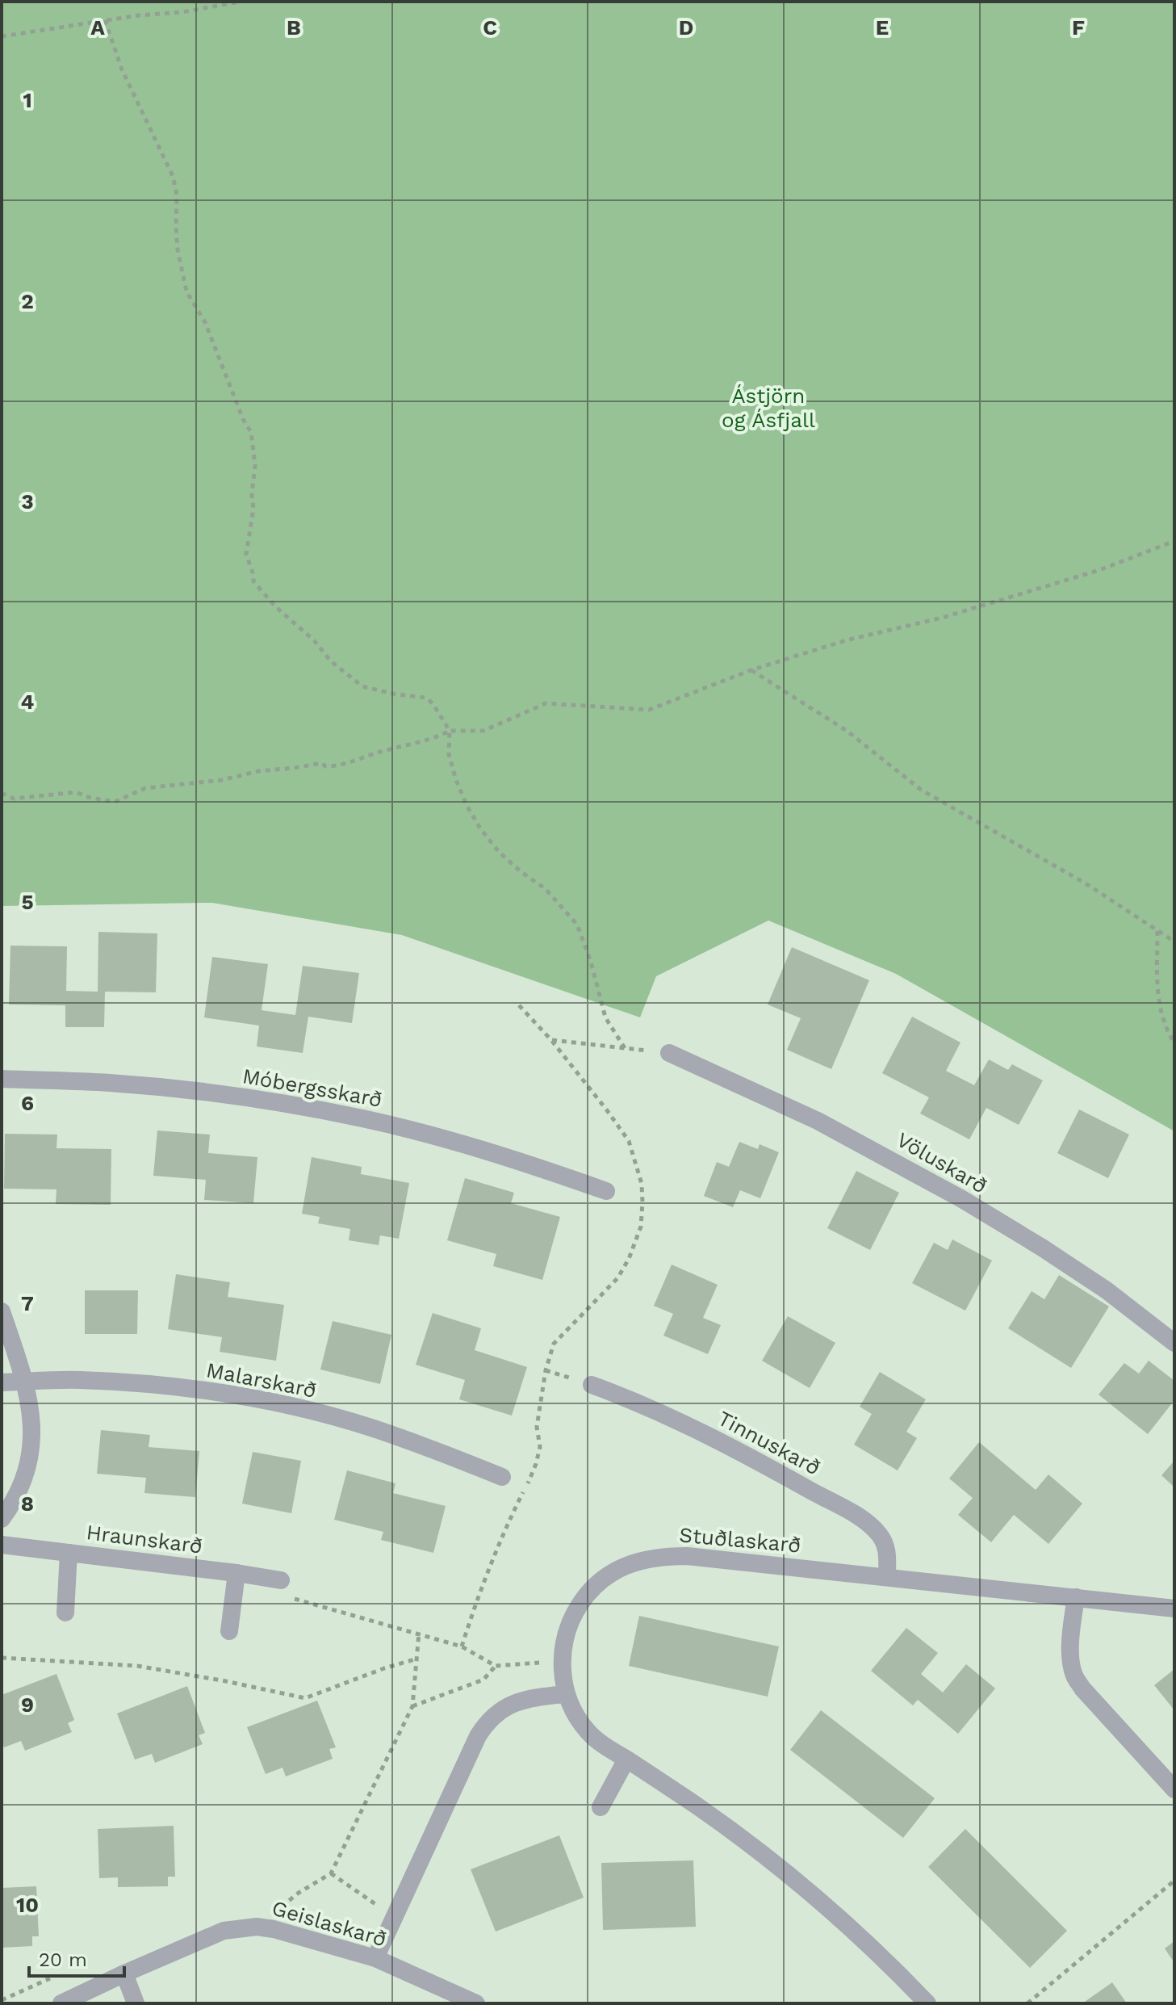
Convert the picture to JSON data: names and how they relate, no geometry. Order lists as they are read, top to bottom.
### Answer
{
  "streets": {
    "street": [
      "Móbergsskarð",
      "Völuskarð",
      "Malarskarð",
      "Tinnuskarð",
      "Hraunskarð",
      "Stuðlaskarð",
      "Geislaskarð"
    ]
  },
  "crossings": [
    ["Tinnuskarð", "Stuðlaskarð"]
  ],
  "parks": ["Ástjörn og Ásfjall"],
  "scale_bar": "20 m",
  "grid": {
    "columns": [
      "A",
      "B",
      "C",
      "D",
      "E",
      "F"
    ],
    "rows": [
      "1",
      "2",
      "3",
      "4",
      "5",
      "6",
      "7",
      "8",
      "9",
      "10"
    ]
  }
}
